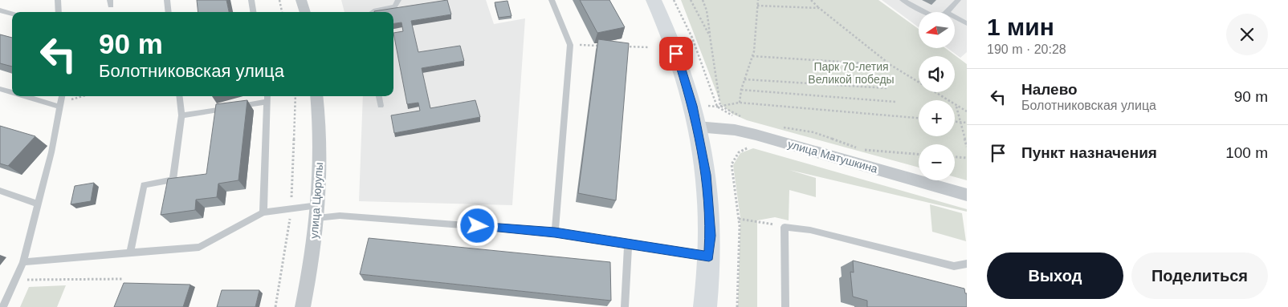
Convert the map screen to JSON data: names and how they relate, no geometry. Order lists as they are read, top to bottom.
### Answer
{
  "streets": {
    "street": ["улица Матушкина", "улица Цюрупы"]
  },
  "parks": ["Парк 70-летия Великой победы"],
  "north": "left",
  "page": {
    "heading": ["1 мин", "190 m · 20:28"],
    "map_buttons": ["+", "−"],
    "turn": ["90 m", "Болотниковская улица"],
    "list": [
      {
        "name": "Налево",
        "note": "Болотниковская улица",
        "value": "90 m"
      },
      {
        "name": "Пункт назначения",
        "value": "100 m"
      }
    ],
    "buttons": ["Выход", "Поделиться"]
  }
}
